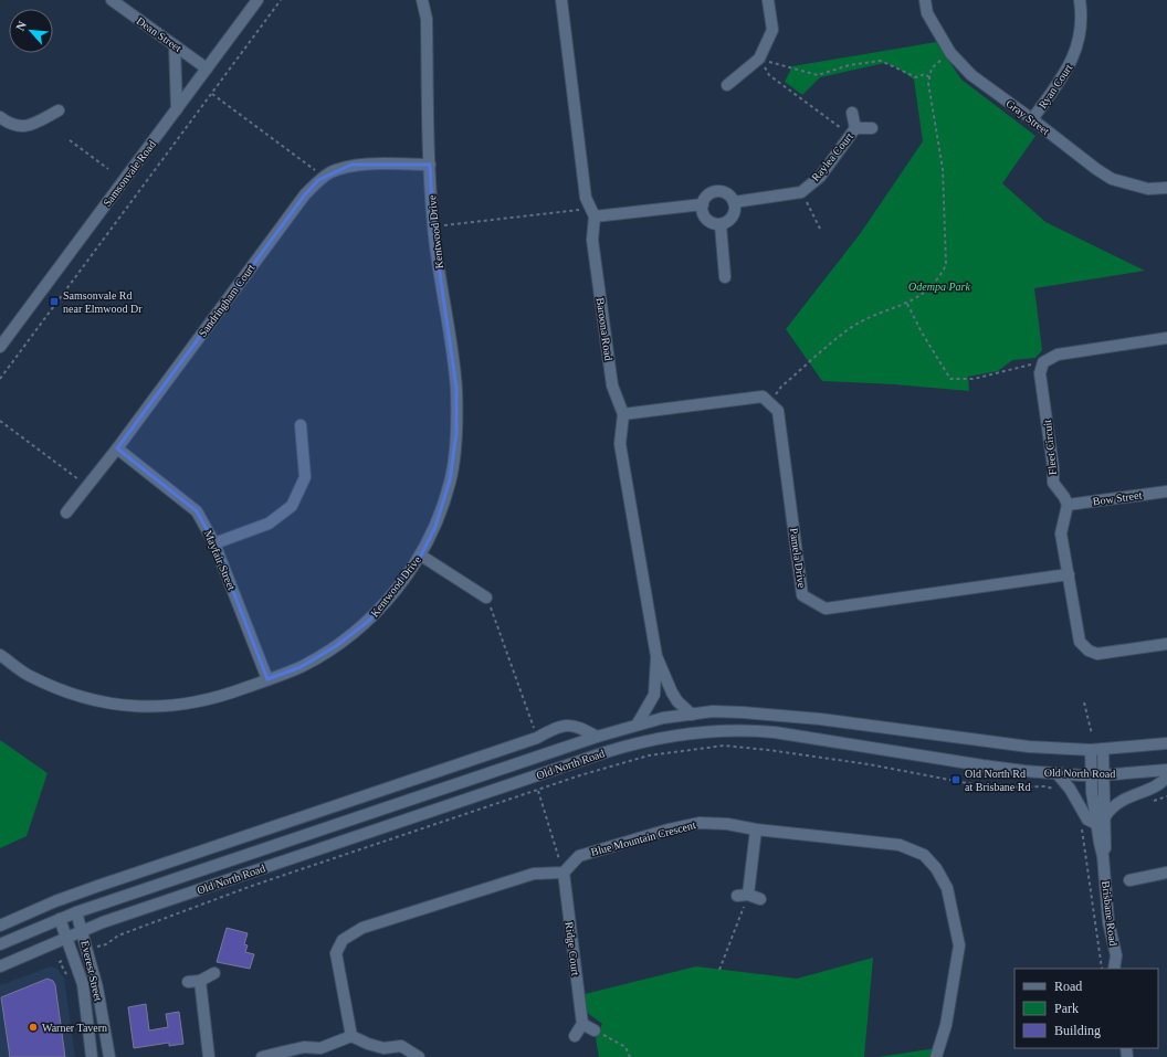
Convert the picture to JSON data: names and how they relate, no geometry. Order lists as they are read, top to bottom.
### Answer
{
  "streets": {
    "street": [
      "Dean Street",
      "Ryan Court",
      "Gray Street",
      "Raylea Court",
      "Samsonvale Road",
      "Kentwood Drive",
      "Sandringham Court",
      "Baroona Road",
      "Fleet Circuit",
      "Bow Street",
      "Pamela Drive",
      "Mayfair Street",
      "Old North Road",
      "Blue Mountain Crescent",
      "Brisbane Road",
      "Ridge Court",
      "Everest Street"
    ]
  },
  "crossings": [
    ["Dean Street", "Samsonvale Road"],
    ["Ryan Court", "Gray Street"],
    ["Kentwood Drive", "Sandringham Court"],
    ["Kentwood Drive", "Mayfair Street"],
    ["Sandringham Court", "Mayfair Street"],
    ["Baroona Road", "Old North Road"],
    ["Fleet Circuit", "Bow Street"],
    ["Old North Road", "Brisbane Road"],
    ["Old North Road", "Everest Street"],
    ["Blue Mountain Crescent", "Ridge Court"]
  ],
  "parks": ["Odempa Park"],
  "places": {
    "transit": ["Samsonvale Rd near Elmwood Dr", "Old North Rd at Brisbane Rd"],
    "other": ["Warner Tavern"]
  },
  "legend": ["Road", "Park", "Building"],
  "north": "top left"
}
